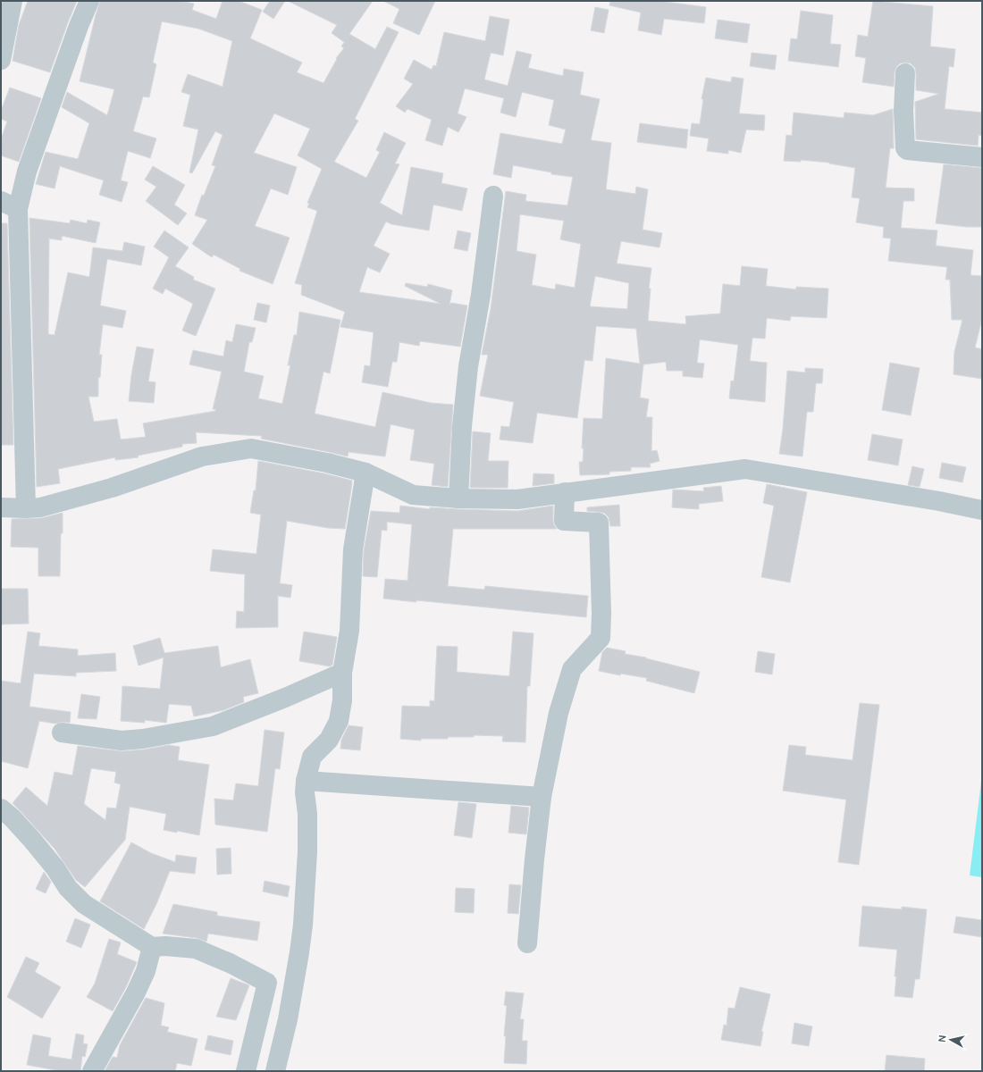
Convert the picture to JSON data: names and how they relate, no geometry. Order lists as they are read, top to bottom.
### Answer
{
  "north": "left"
}
